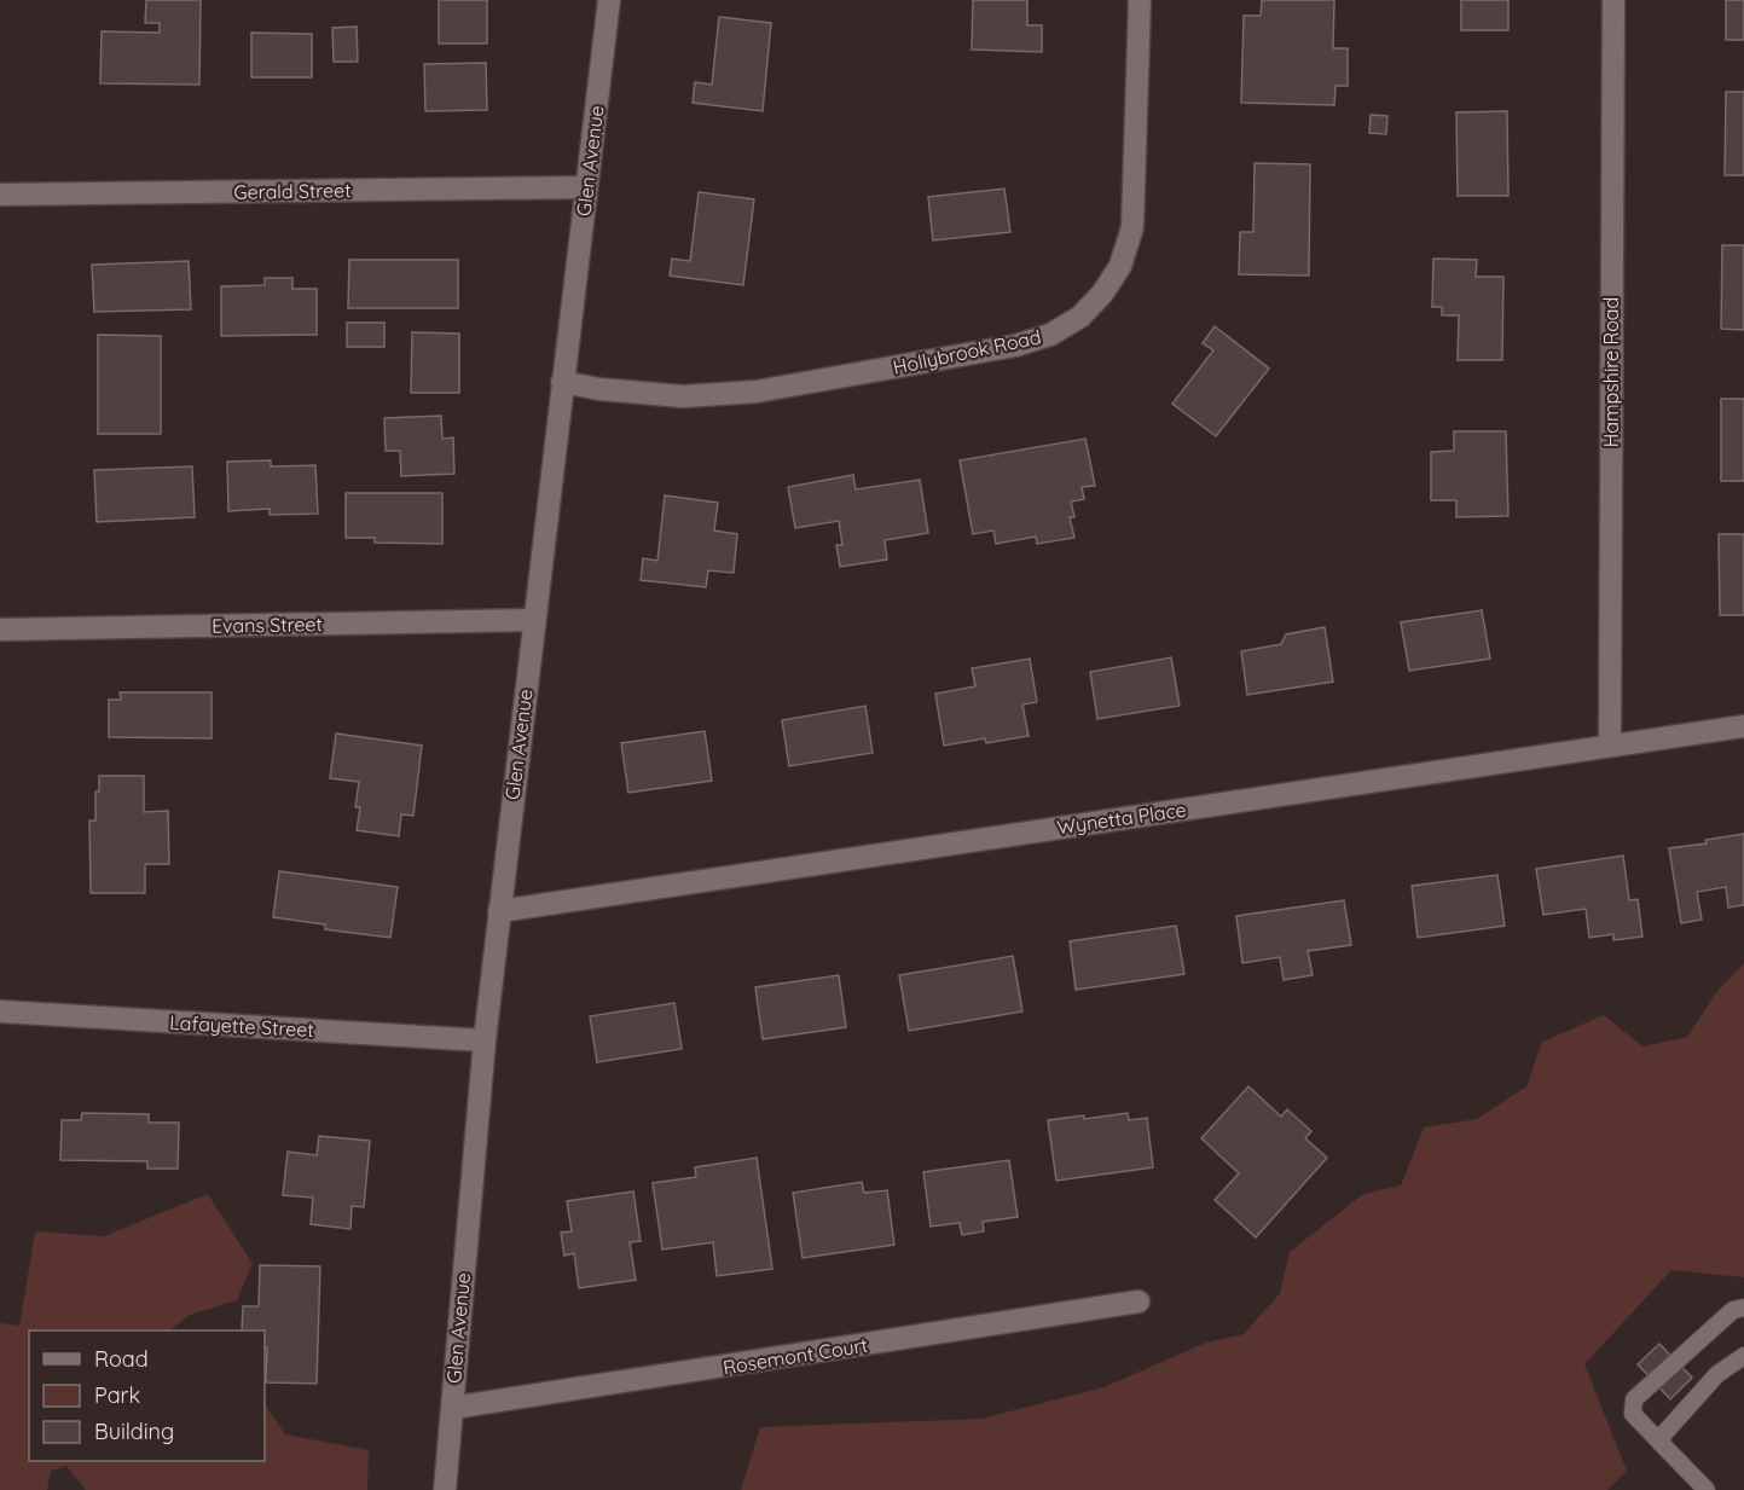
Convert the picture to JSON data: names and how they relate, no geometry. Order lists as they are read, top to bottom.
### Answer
{
  "streets": {
    "street": [
      "Glen Avenue",
      "Gerald Street",
      "Hollybrook Road",
      "Hampshire Road",
      "Evans Street",
      "Wynetta Place",
      "Lafayette Street",
      "Rosemont Court"
    ]
  },
  "crossings": [
    ["Glen Avenue", "Gerald Street"],
    ["Glen Avenue", "Hollybrook Road"],
    ["Glen Avenue", "Evans Street"],
    ["Glen Avenue", "Wynetta Place"],
    ["Glen Avenue", "Lafayette Street"],
    ["Glen Avenue", "Rosemont Court"],
    ["Hampshire Road", "Wynetta Place"]
  ],
  "legend": ["Road", "Park", "Building"]
}
